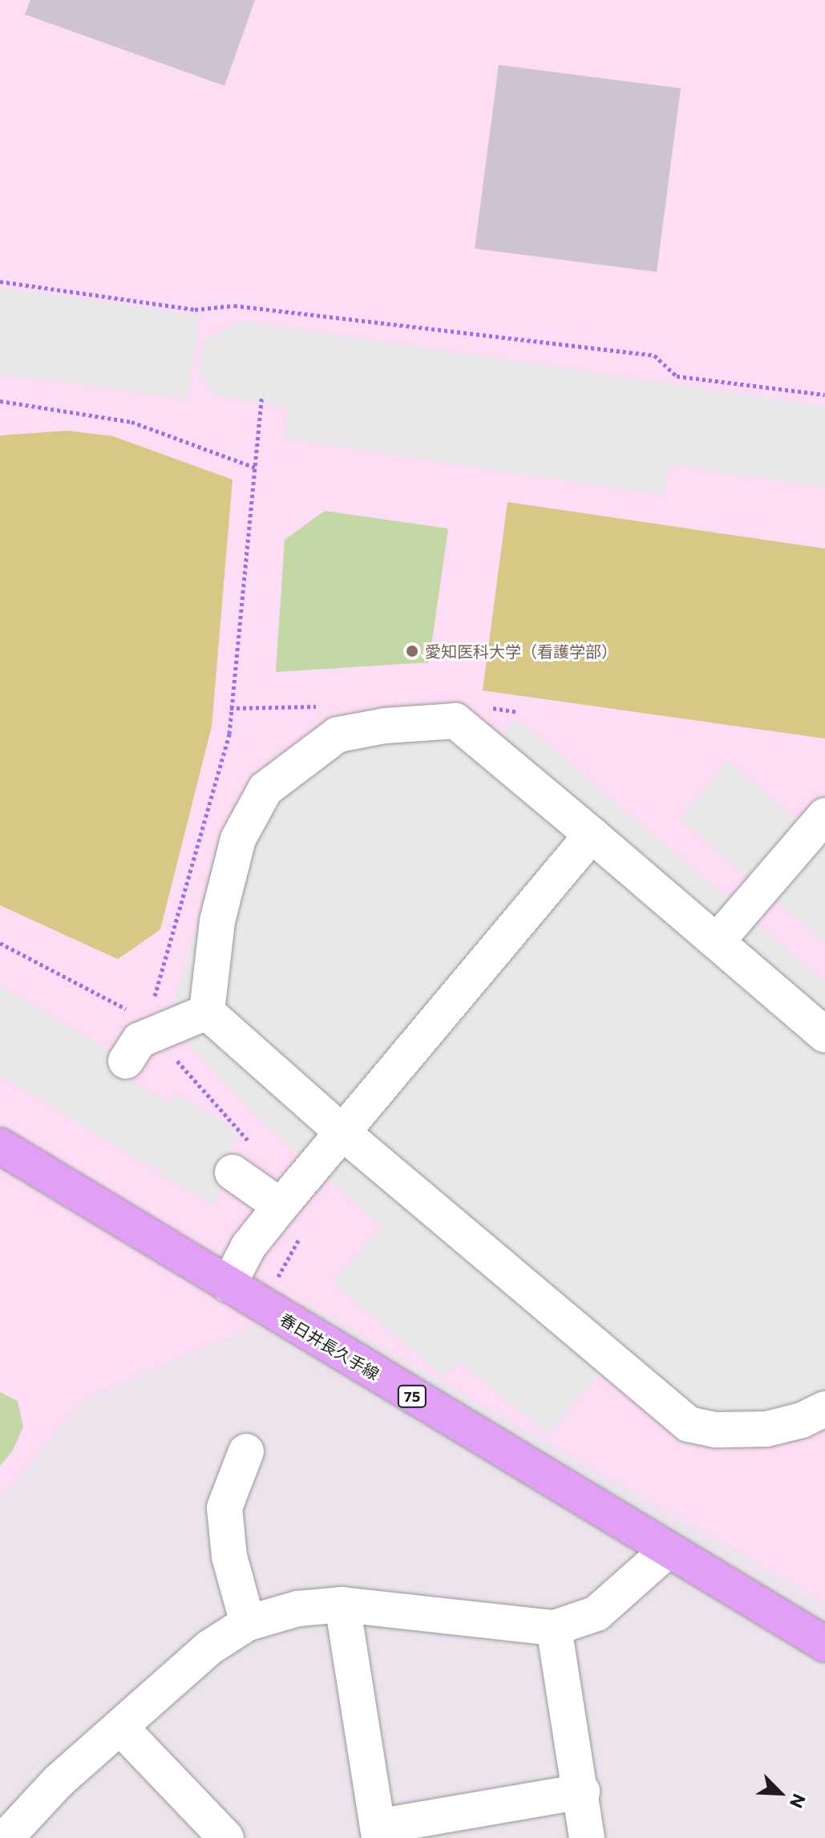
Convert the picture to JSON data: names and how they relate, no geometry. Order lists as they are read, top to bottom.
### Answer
{
  "streets": {
    "main road": ["春日井長久手線", "75"]
  },
  "places": ["愛知医科大学（看護学部）"],
  "north": "bottom right"
}
